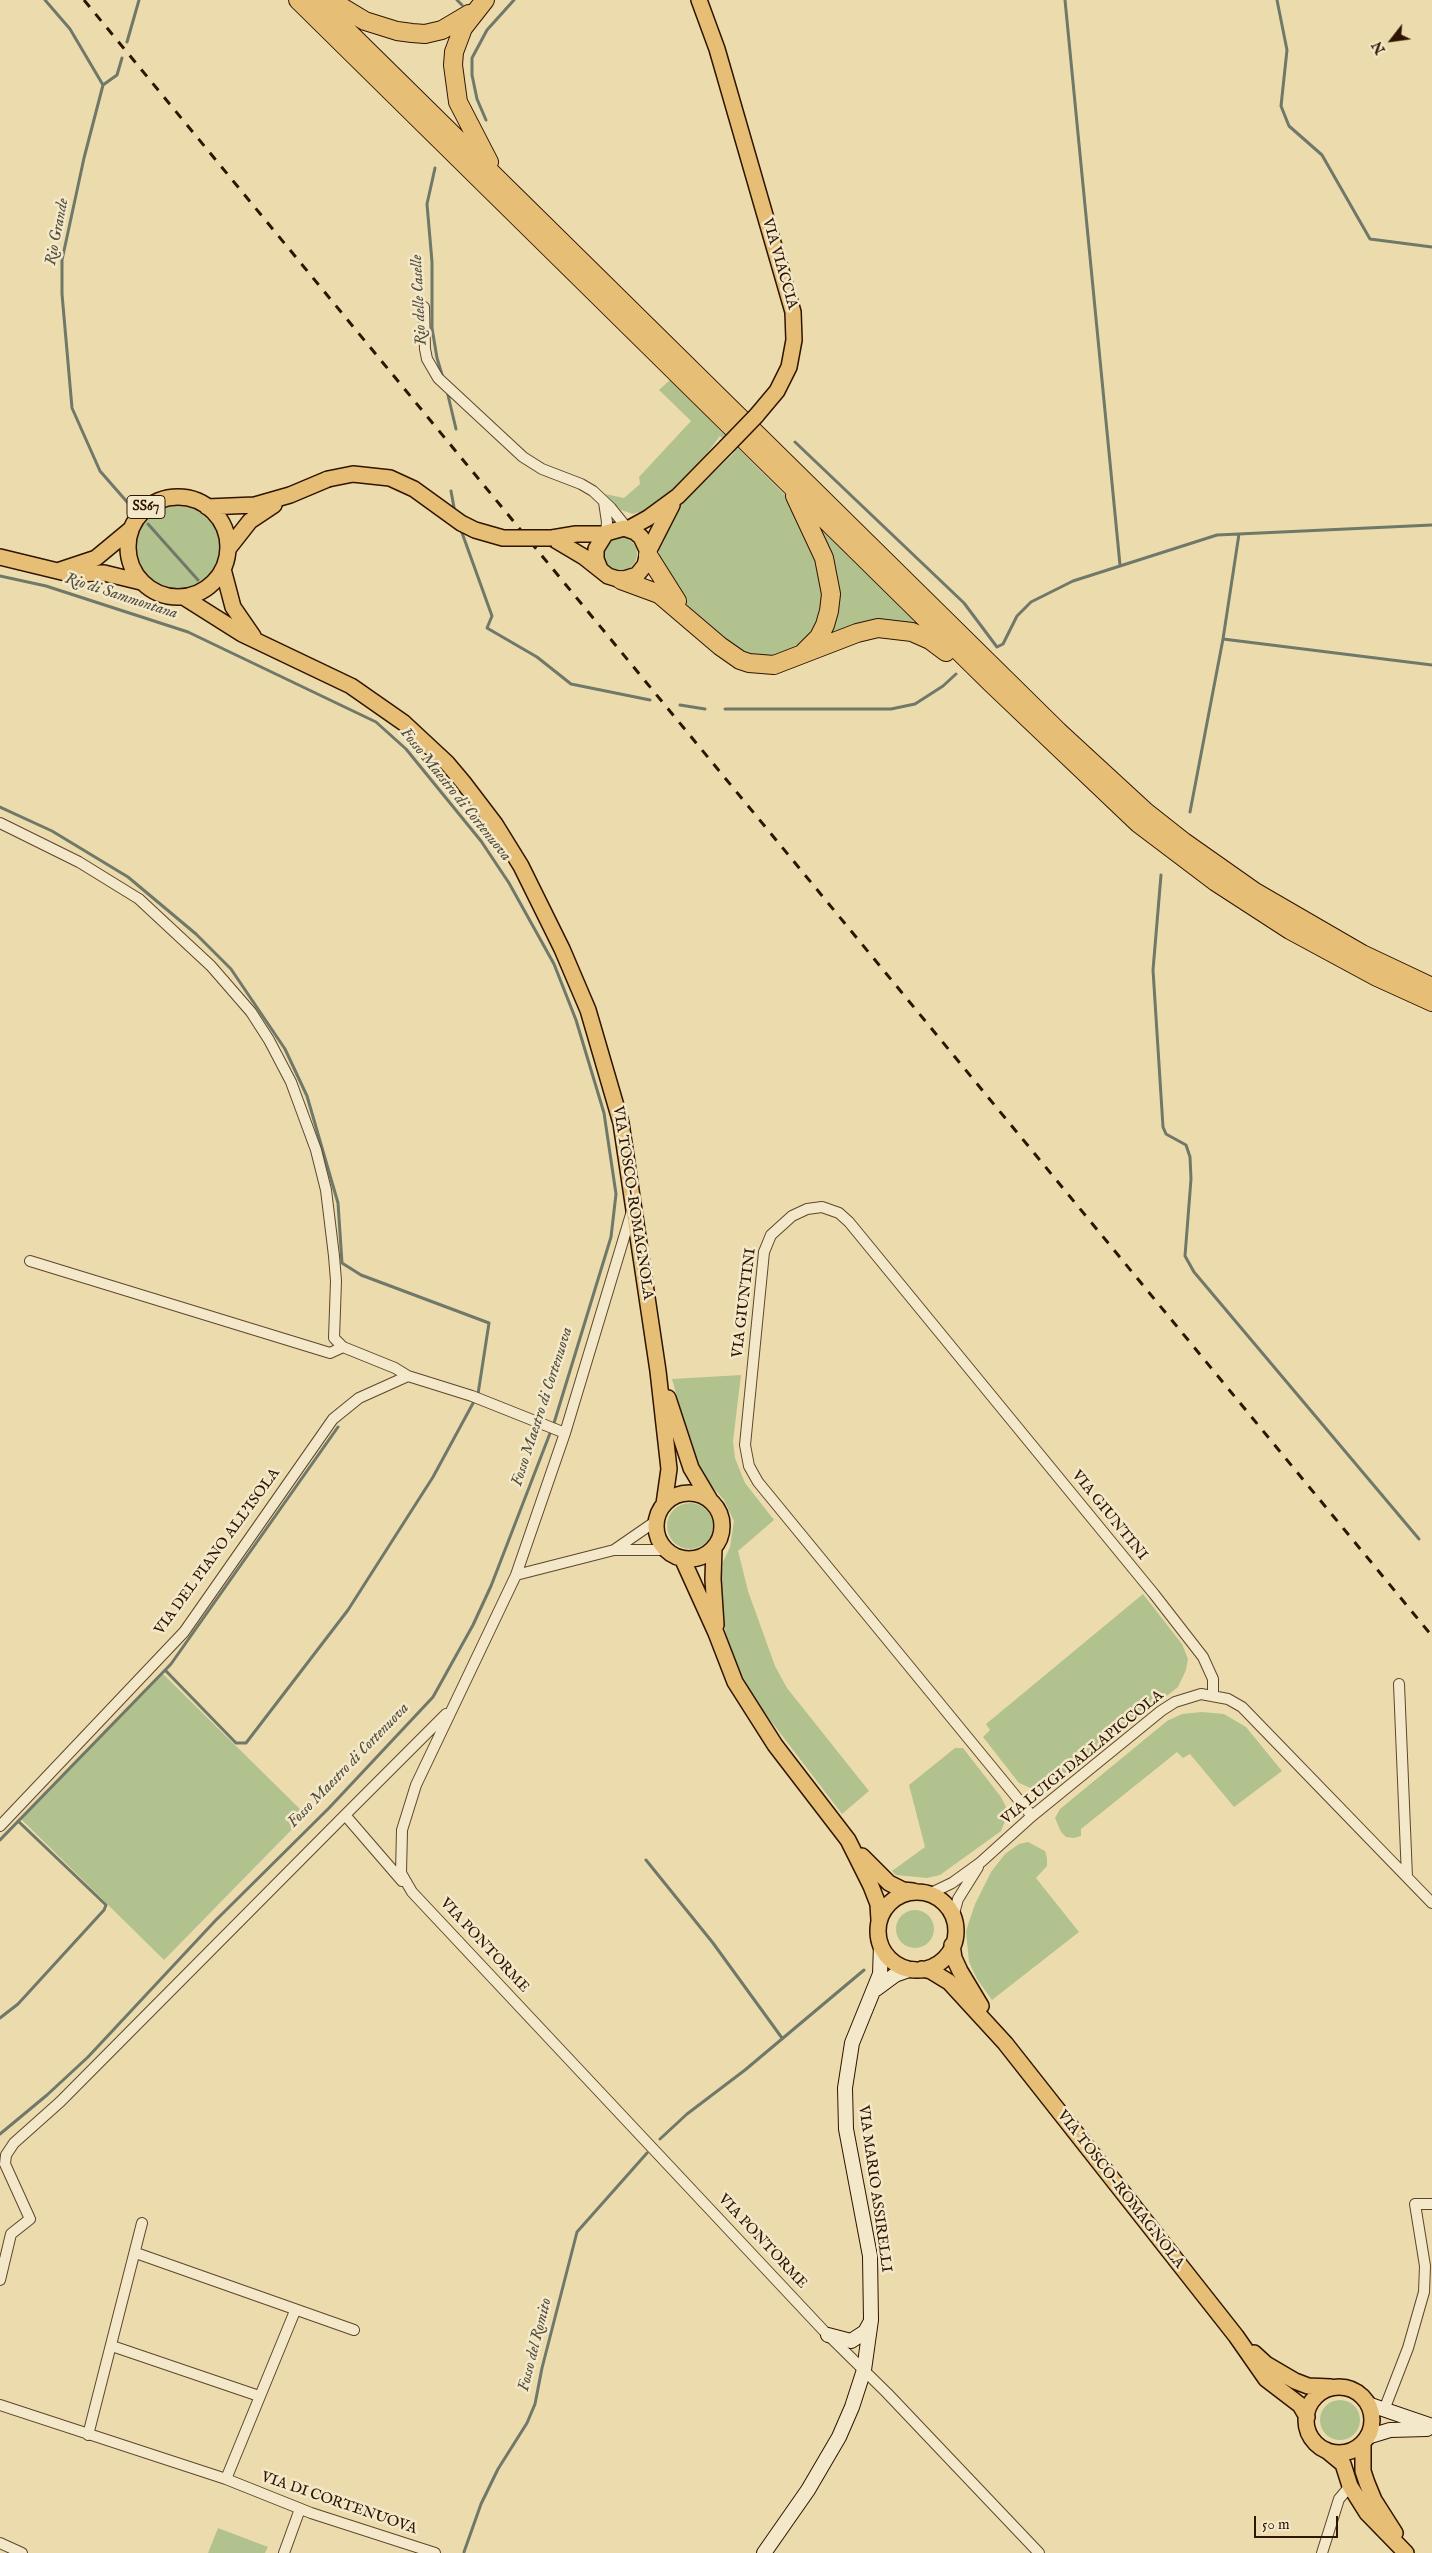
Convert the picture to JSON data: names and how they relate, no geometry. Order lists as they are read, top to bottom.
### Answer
{
  "streets": {
    "main road": ["VIA VIACCIA", "SS67", "VIA TOSCO-ROMAGNOLA"],
    "street": [
      "VIA GIUNTINI",
      "VIA DEL PIANO ALL'ISOLA",
      "VIA LUIGI DALLAPICCOLA",
      "VIA PONTORME",
      "VIA MARIO ASSIRELLI",
      "VIA DI CORTENUOVA"
    ]
  },
  "crossings": [
    ["SS67", "VIA TOSCO-ROMAGNOLA"],
    ["VIA TOSCO-ROMAGNOLA", "VIA LUIGI DALLAPICCOLA"],
    ["VIA TOSCO-ROMAGNOLA", "VIA PONTORME"],
    ["VIA GIUNTINI", "VIA LUIGI DALLAPICCOLA"],
    ["VIA PONTORME", "VIA MARIO ASSIRELLI"]
  ],
  "water": [
    "Rio Grande",
    "Rio delle Caselle",
    "Rio di Sammontana",
    "Fosso Maestro di Cortenuova",
    "Fosso del Romito"
  ],
  "scale_bar": "50 m",
  "north": "bottom left"
}
